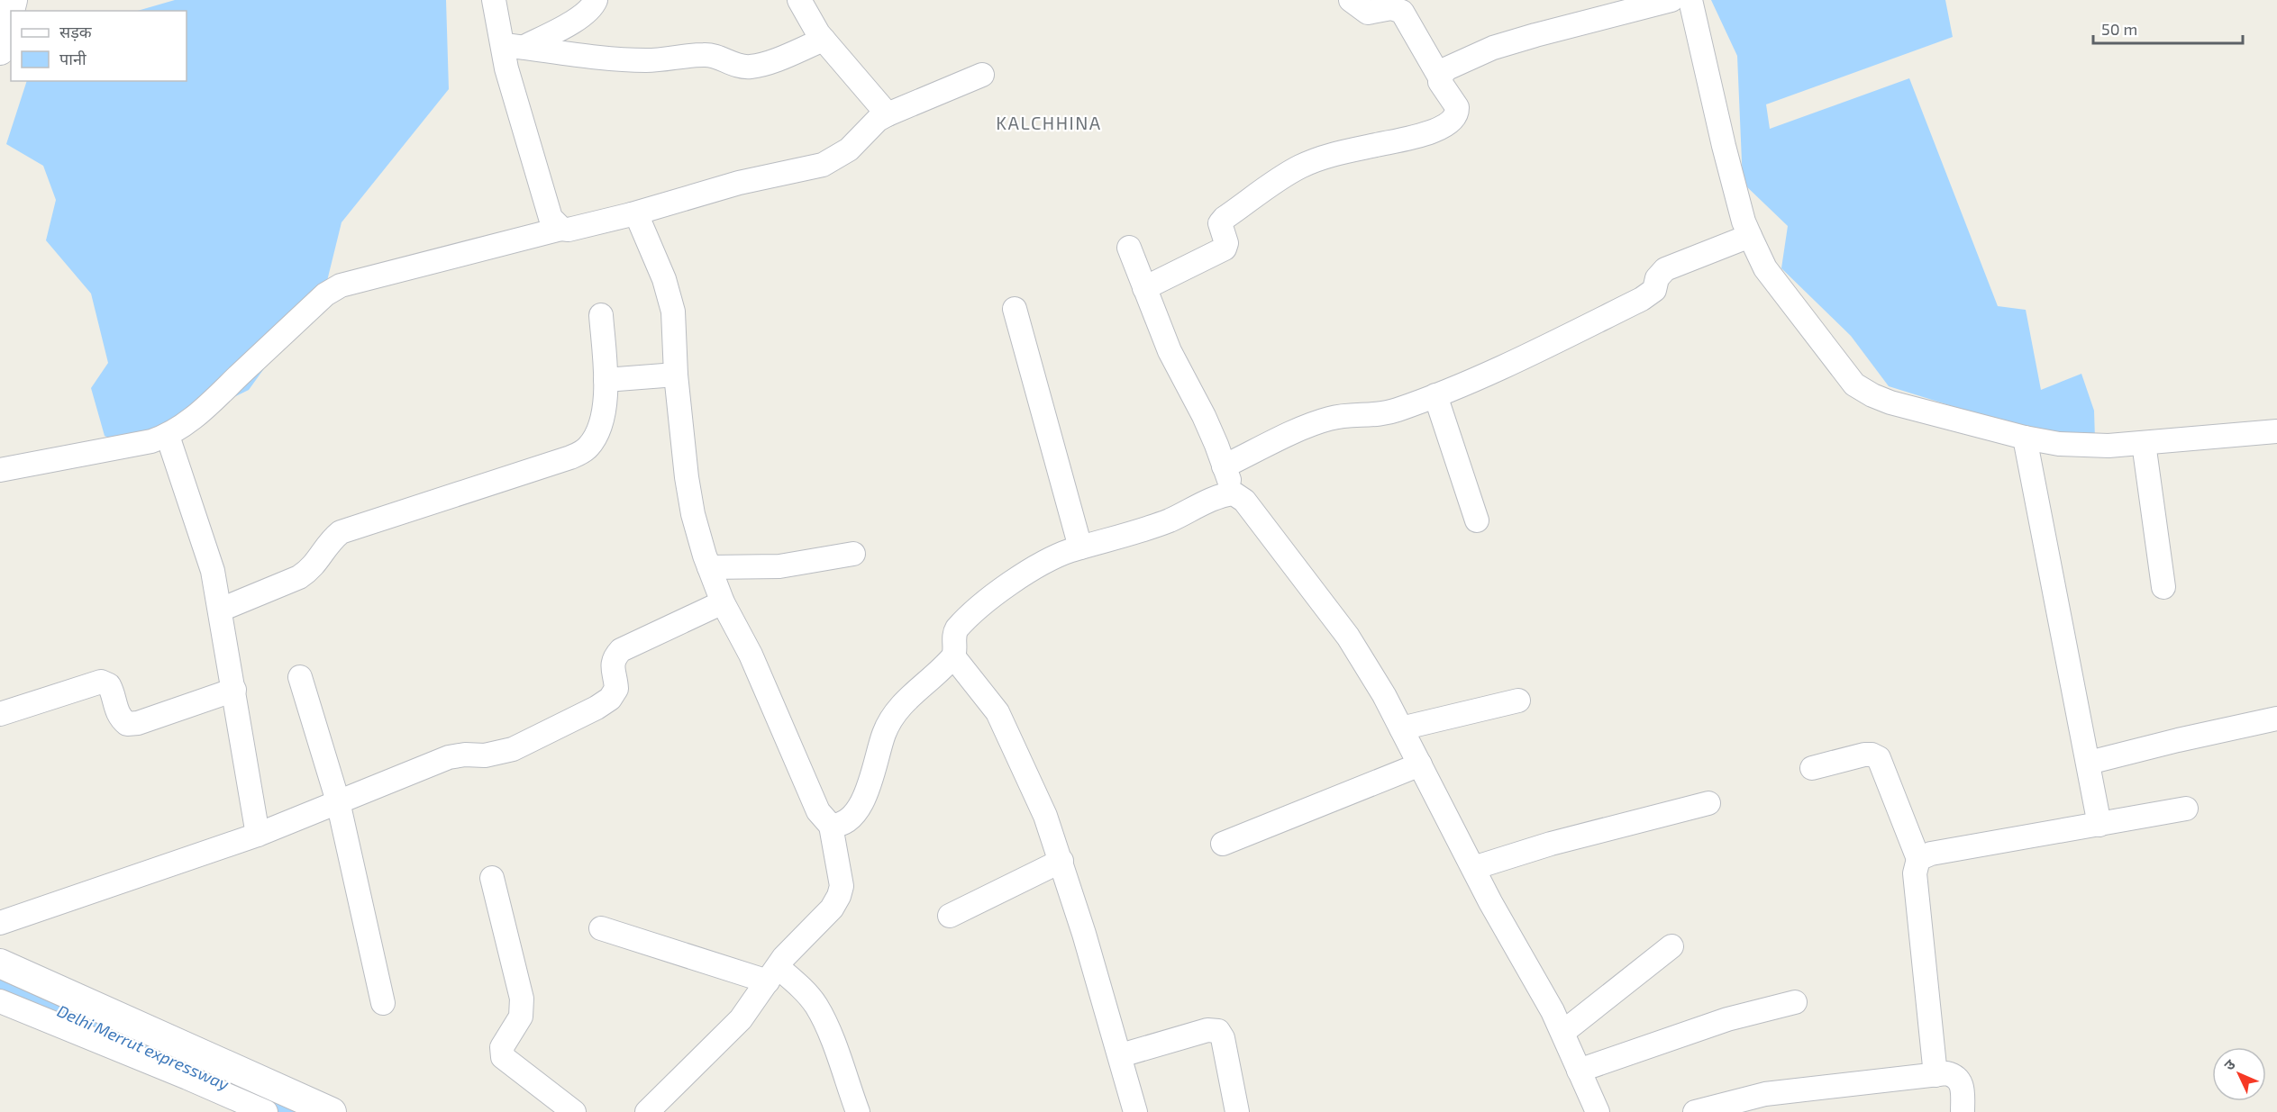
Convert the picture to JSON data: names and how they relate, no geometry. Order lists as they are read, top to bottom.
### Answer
{
  "districts": ["KALCHHINA"],
  "water": ["Delhi Merrut expressway"],
  "legend": ["सड़क", "पानी"],
  "scale_bar": "50 m",
  "north": "top left"
}
